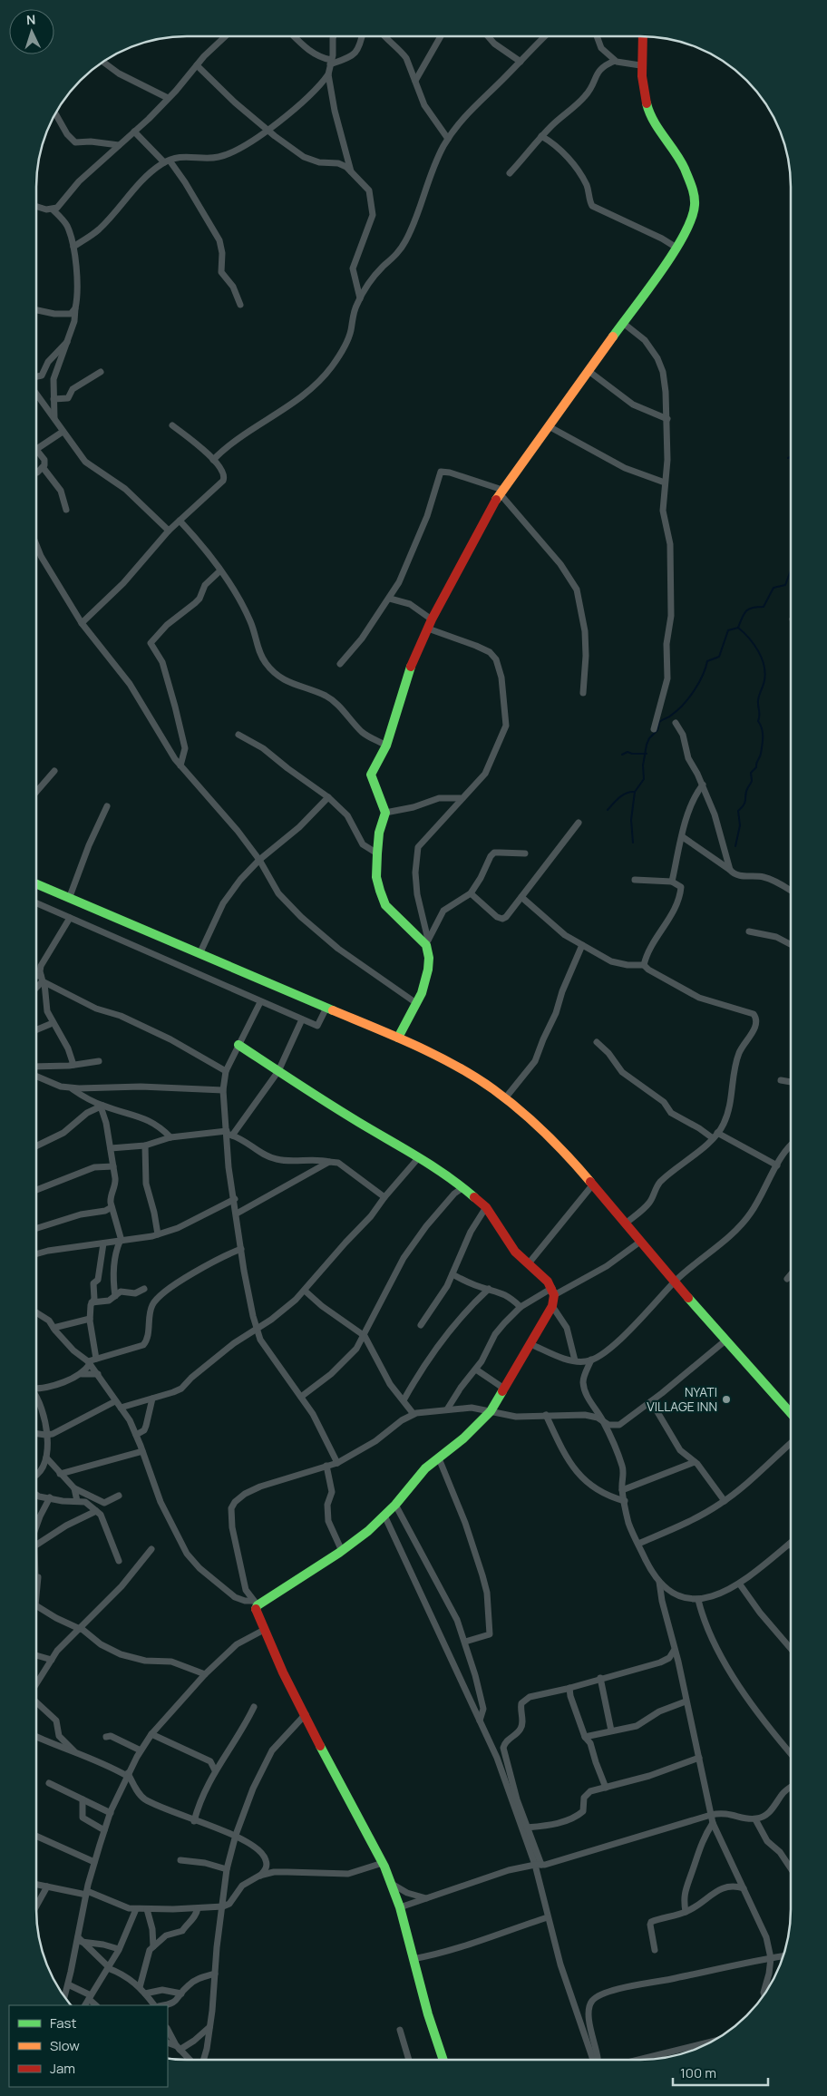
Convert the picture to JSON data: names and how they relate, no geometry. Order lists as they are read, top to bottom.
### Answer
{
  "places": ["NYATI VILLAGE INN"],
  "legend": ["Fast", "Slow", "Jam"],
  "scale_bar": "100 m",
  "north": "top"
}
